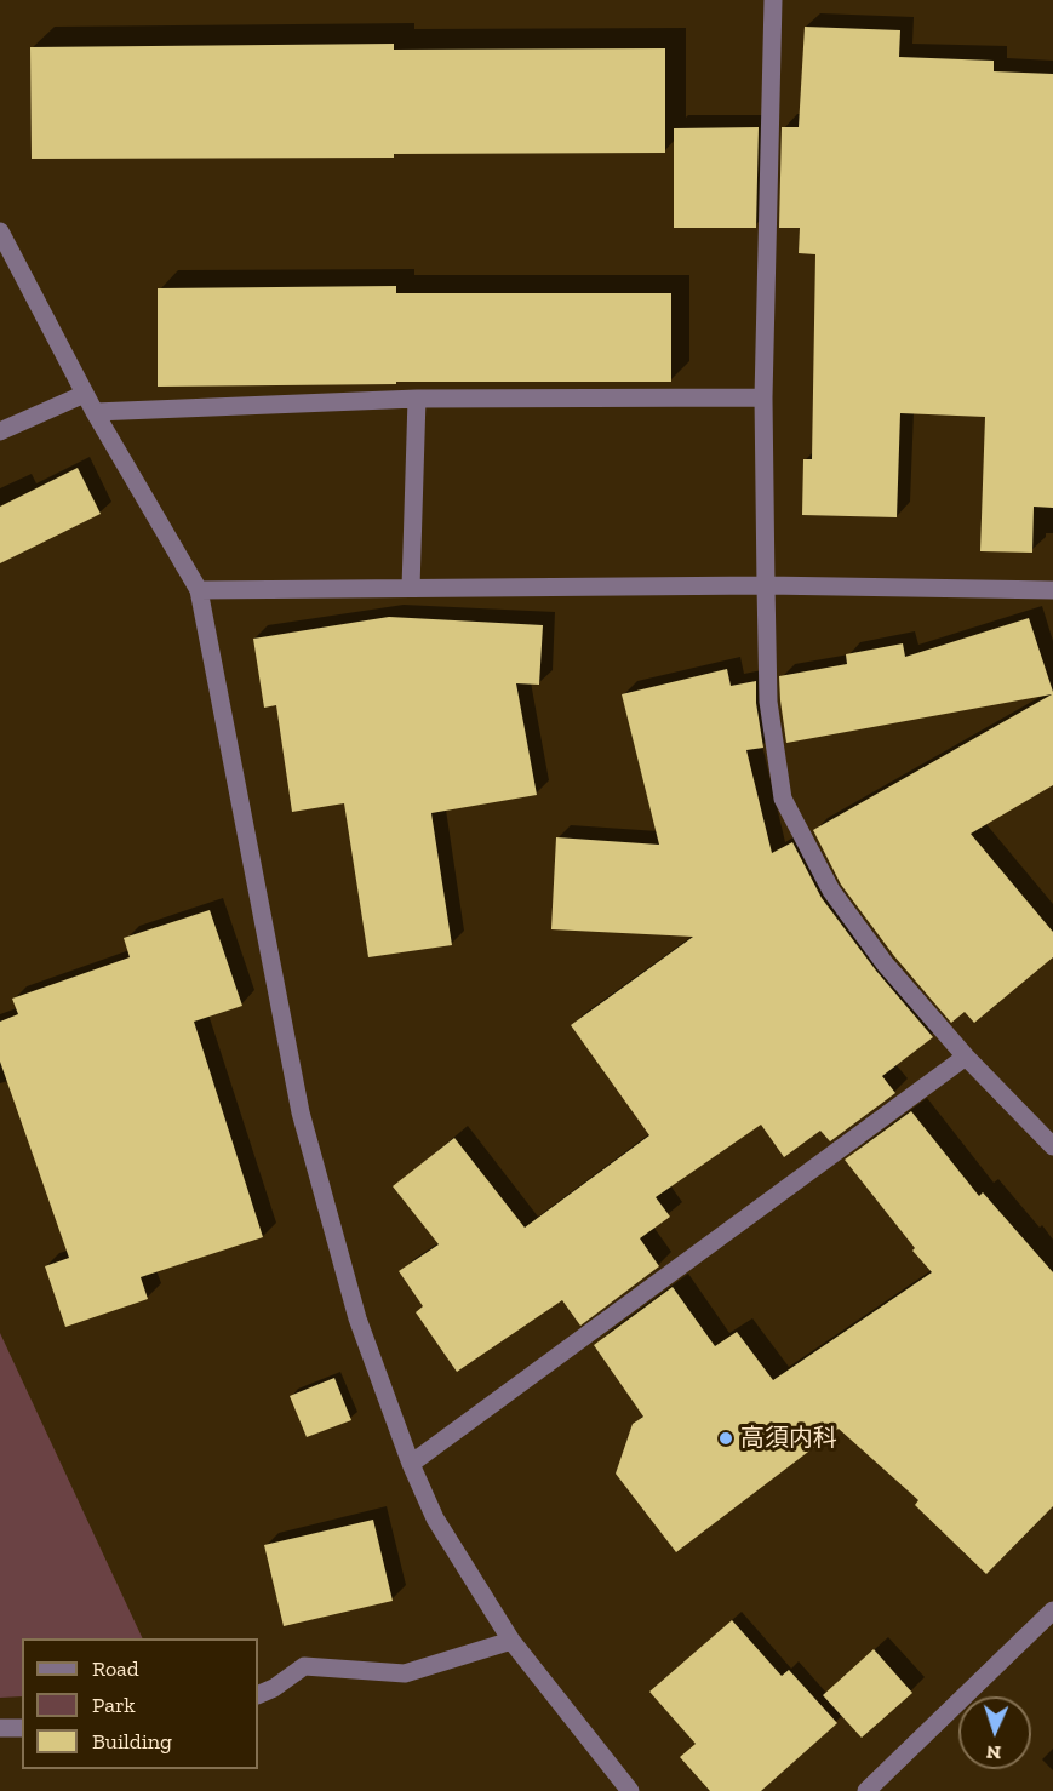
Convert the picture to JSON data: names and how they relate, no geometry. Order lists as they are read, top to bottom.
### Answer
{
  "places": ["高須内科"],
  "legend": ["Road", "Park", "Building"],
  "north": "bottom"
}
